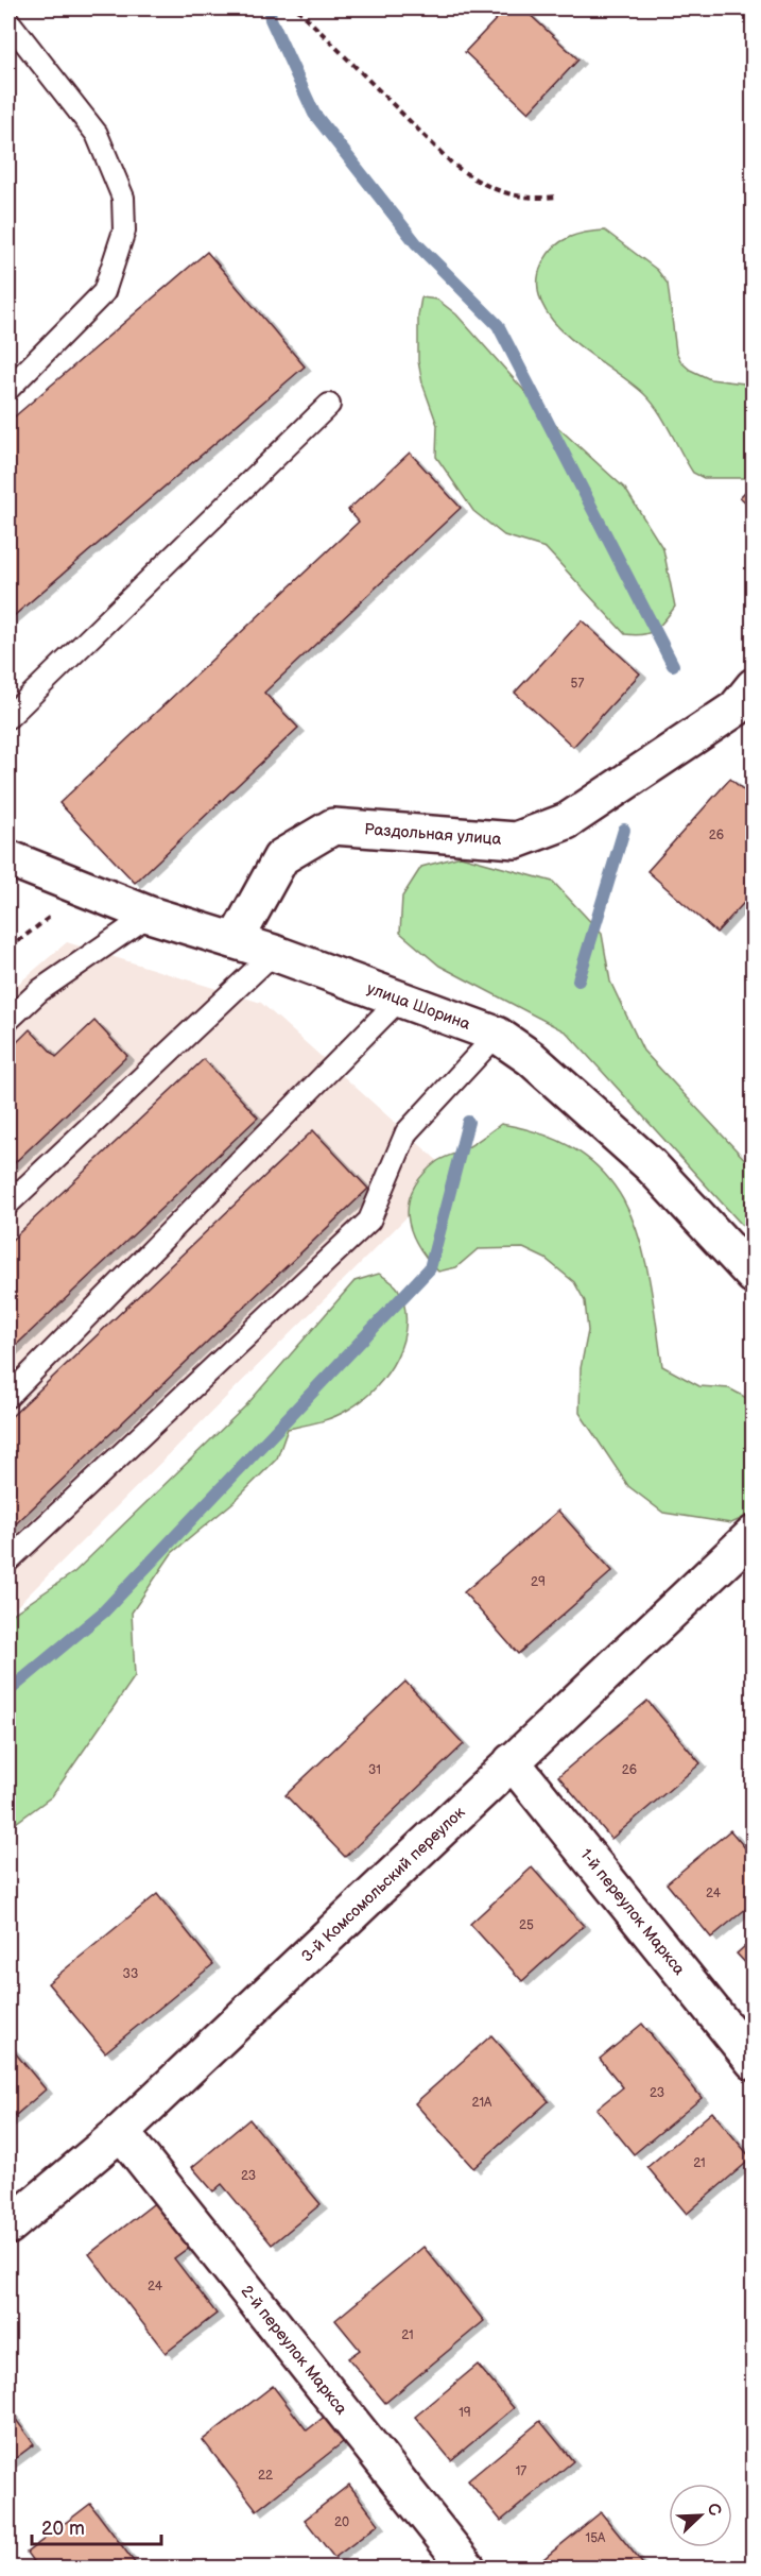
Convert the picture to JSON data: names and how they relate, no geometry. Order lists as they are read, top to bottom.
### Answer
{
  "streets": {
    "street": [
      "Раздольная улица",
      "улица Шорина",
      "3-й Комсомольский переулок",
      "1-й переулок Маркса",
      "2-й переулок Маркса"
    ]
  },
  "crossings": [
    ["Раздольная улица", "улица Шорина"],
    ["3-й Комсомольский переулок", "1-й переулок Маркса"],
    ["3-й Комсомольский переулок", "2-й переулок Маркса"]
  ],
  "house_numbers": [
    "57",
    "26",
    "29",
    "31",
    "26",
    "24",
    "25",
    "33",
    "23",
    "21А",
    "21",
    "23",
    "24",
    "21",
    "19",
    "17",
    "22",
    "20",
    "15А"
  ],
  "scale_bar": "20 m",
  "north": "top right"
}
